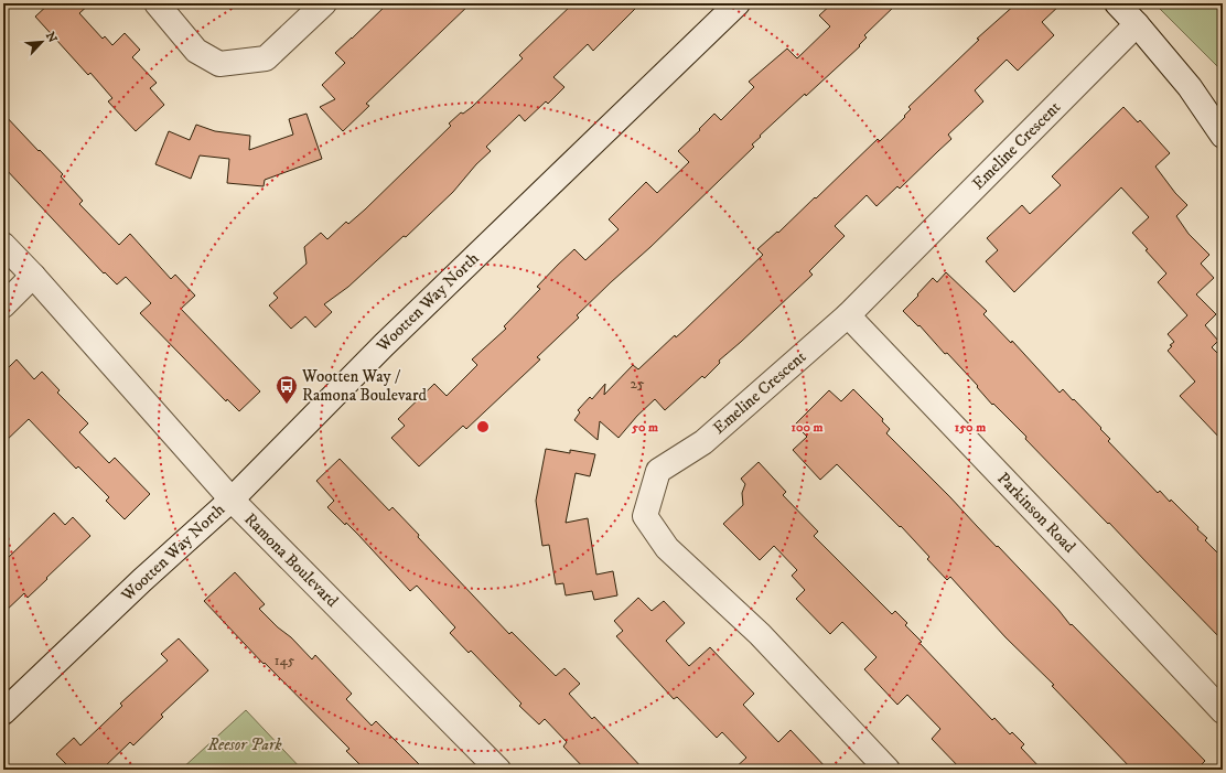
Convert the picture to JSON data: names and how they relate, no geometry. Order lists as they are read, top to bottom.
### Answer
{
  "streets": {
    "street": [
      "Emeline Crescent",
      "Wootten Way North",
      "Parkinson Road",
      "Ramona Boulevard"
    ]
  },
  "crossings": [
    ["Emeline Crescent", "Parkinson Road"],
    ["Wootten Way North", "Ramona Boulevard"]
  ],
  "parks": ["Reesor Park"],
  "places": {
    "bus stop": ["Wootten Way / Ramona Boulevard"]
  },
  "house_numbers": ["25", "145"],
  "north": "top right",
  "rings": ["50 m", "100 m", "150 m"]
}
